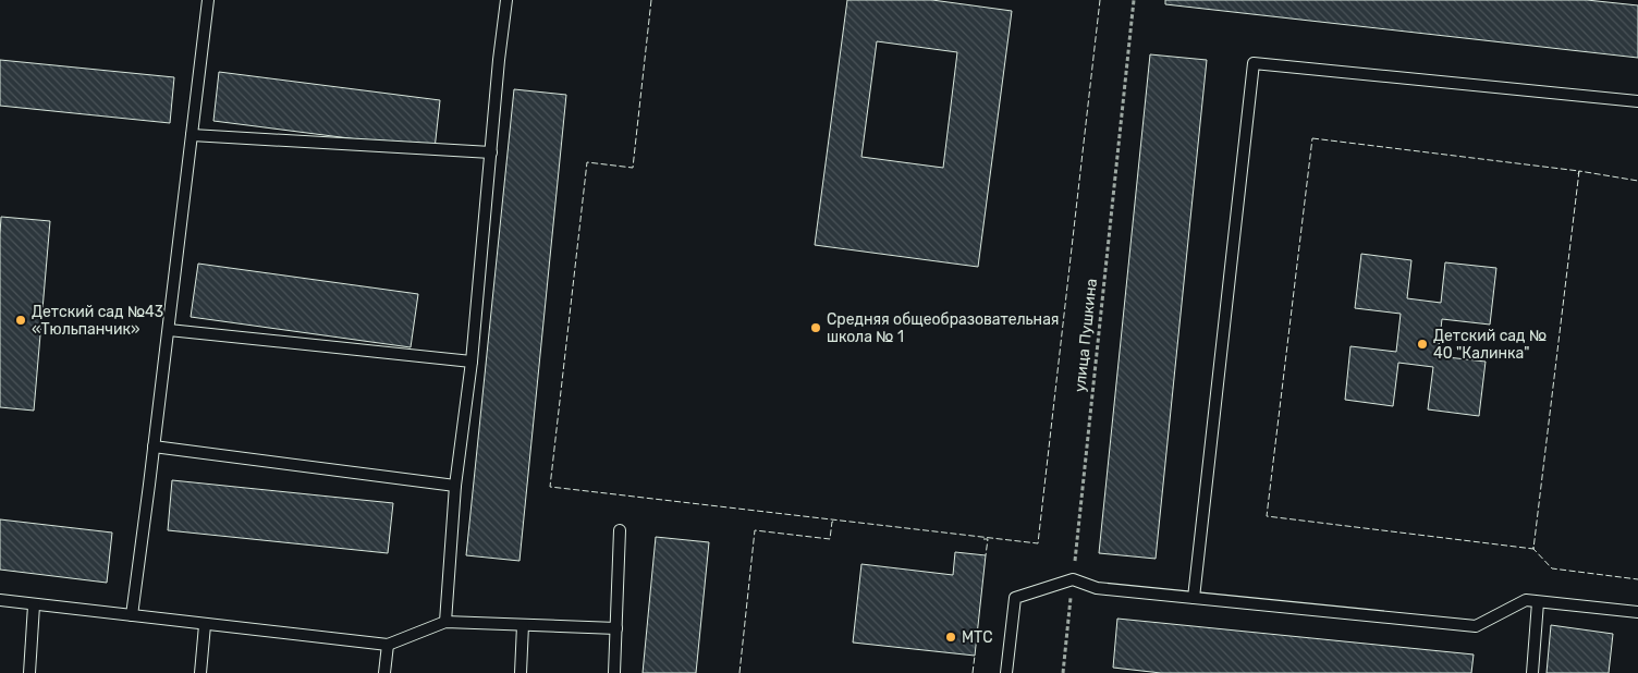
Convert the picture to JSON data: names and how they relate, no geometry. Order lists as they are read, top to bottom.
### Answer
{
  "streets": {
    "path": ["улица Пушкина"]
  },
  "places": [
    "Детский сад №43 «Тюльпанчик»",
    "Средняя общеобразовательная школа № 1",
    "Детский сад № 40 \"Калинка\"",
    "МТС"
  ]
}
